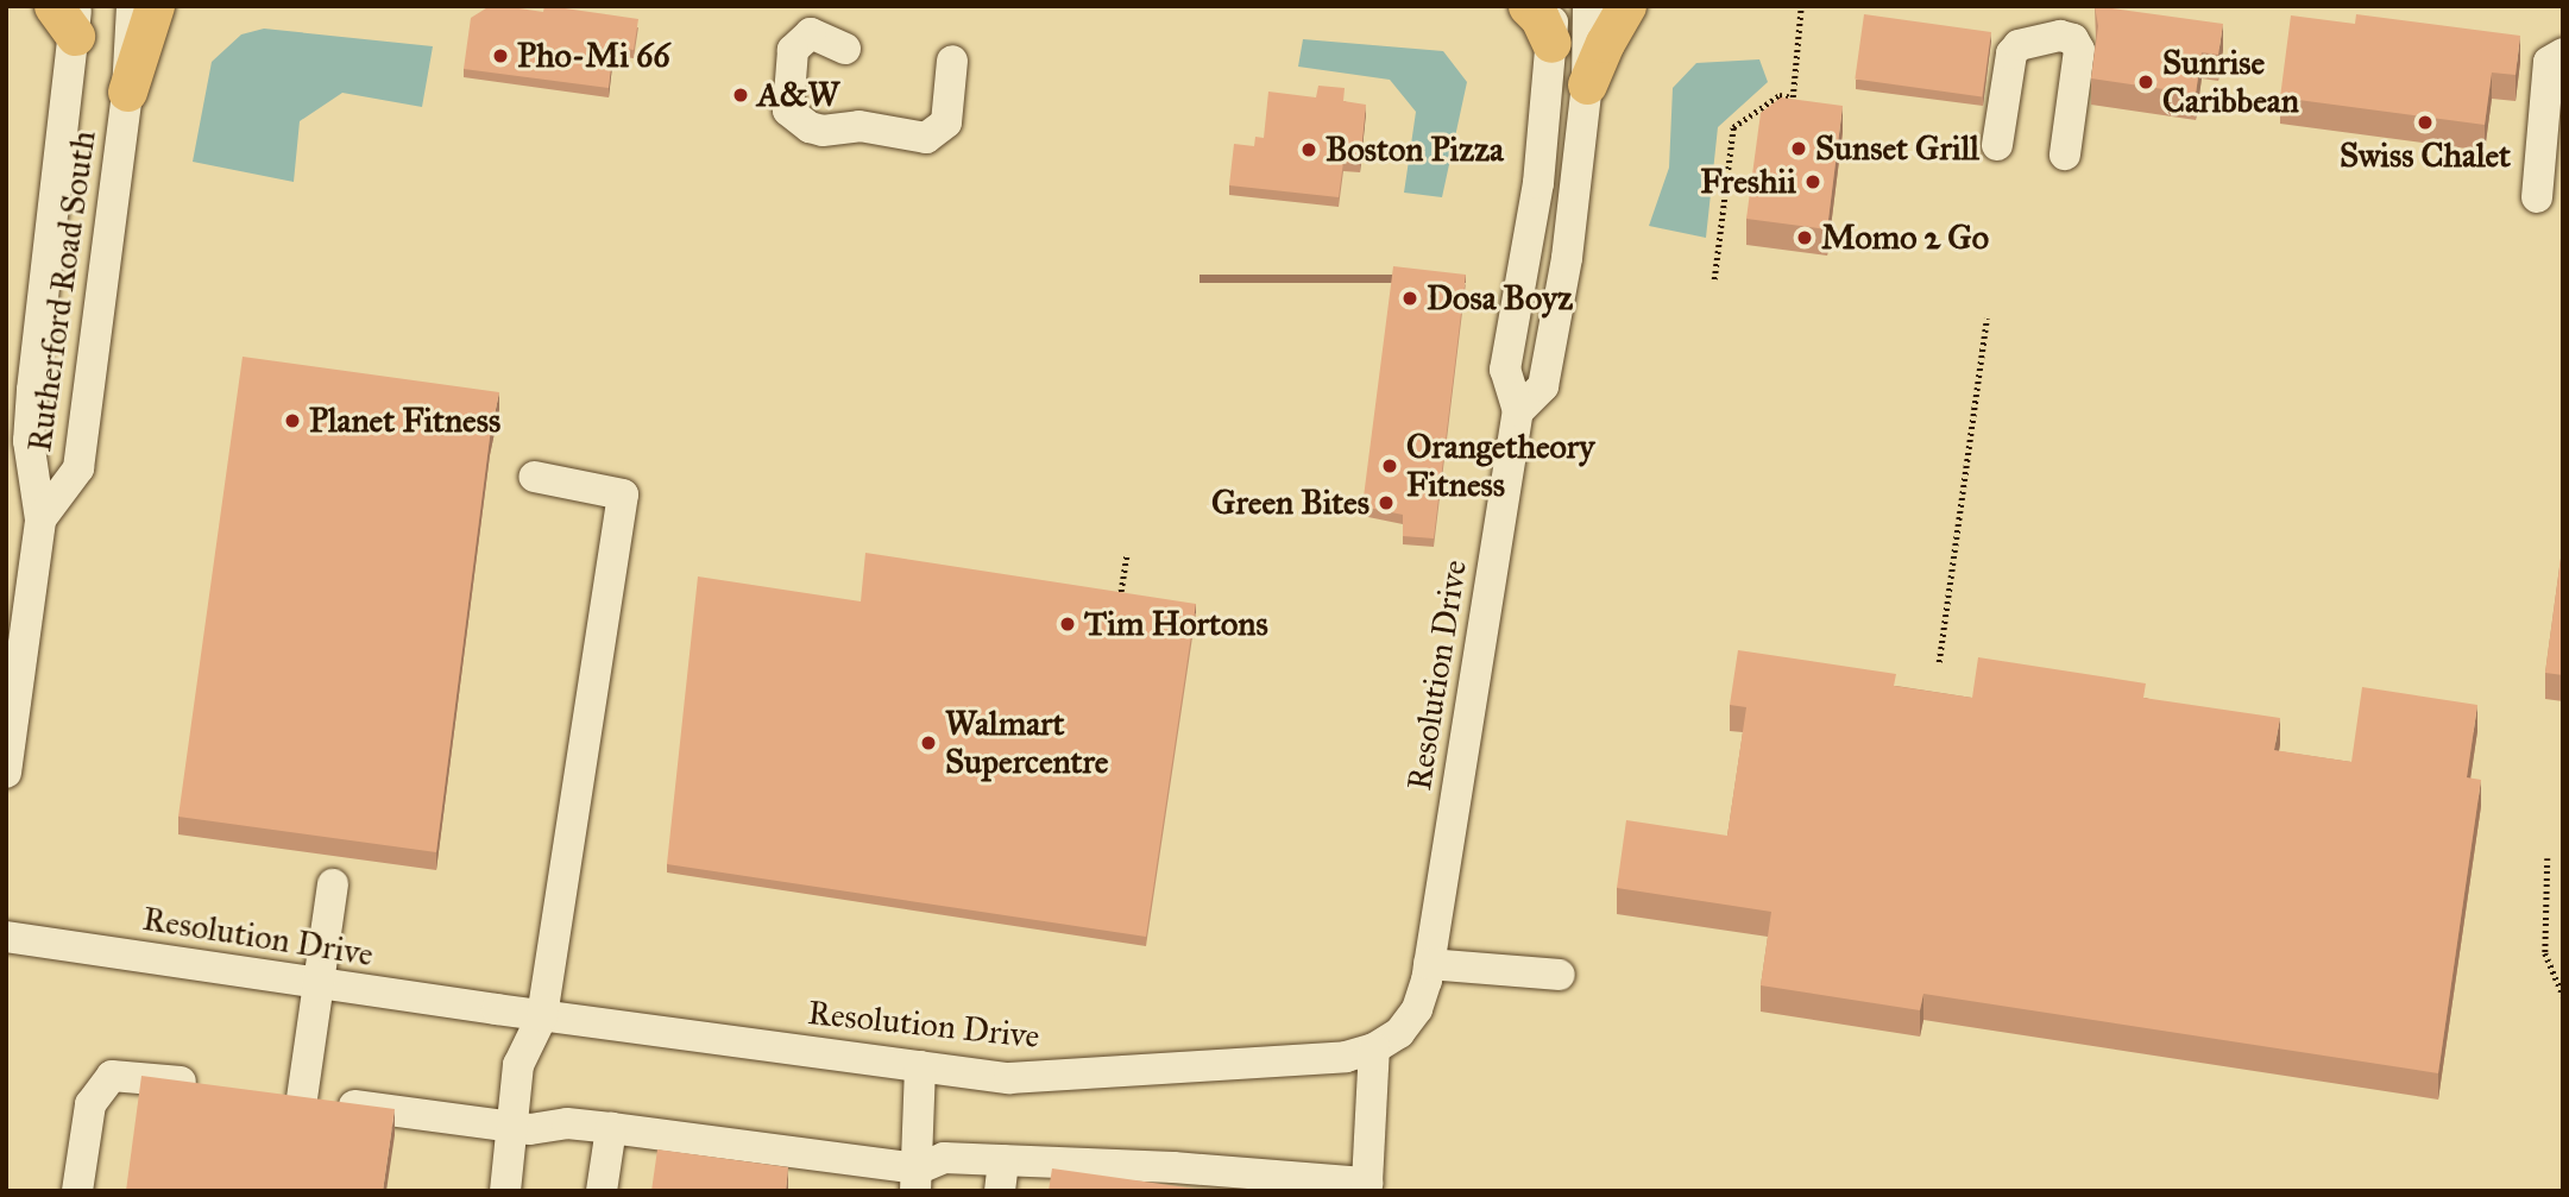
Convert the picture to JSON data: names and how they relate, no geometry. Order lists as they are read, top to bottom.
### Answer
{
  "streets": {
    "street": ["Rutherford Road South", "Resolution Drive"]
  },
  "places": [
    "Pho-Mi 66",
    "Sunrise Caribbean",
    "A&W",
    "Swiss Chalet",
    "Sunset Grill",
    "Boston Pizza",
    "Freshii",
    "Momo 2 Go",
    "Dosa Boyz",
    "Planet Fitness",
    "Orangetheory Fitness",
    "Green Bites",
    "Tim Hortons",
    "Walmart Supercentre"
  ]
}
